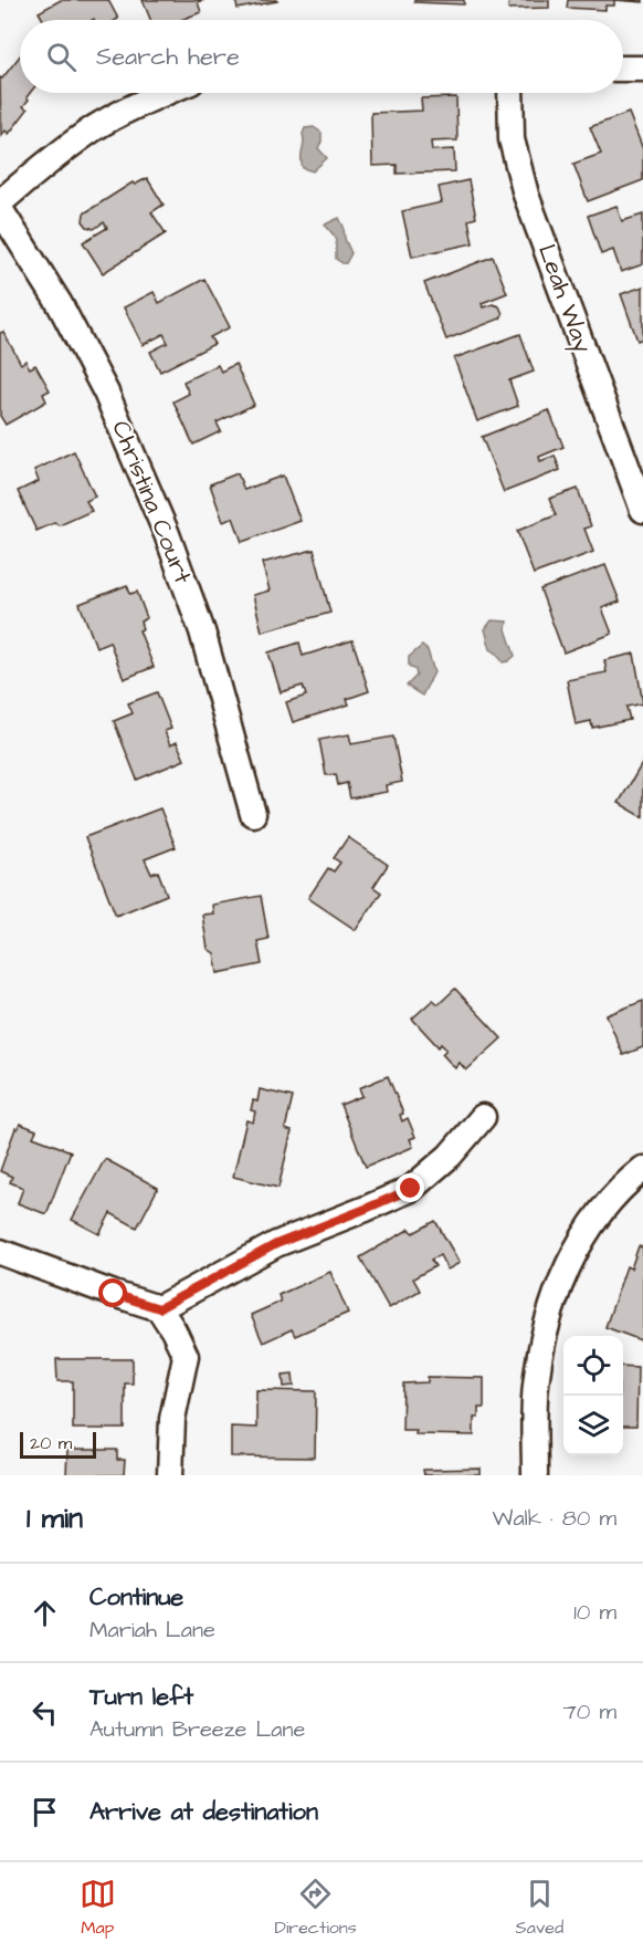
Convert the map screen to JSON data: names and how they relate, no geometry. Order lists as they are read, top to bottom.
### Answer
{
  "streets": {
    "street": ["Leah Way", "Christina Court"]
  },
  "scale_bar": "20 m",
  "page": {
    "search": "Search here",
    "scale": "20 m",
    "heading": ["1 min", "Walk · 80 m"],
    "list": [
      ["Continue", "Mariah Lane", "10 m"],
      ["Turn left", "Autumn Breeze Lane", "70 m"],
      "Arrive at destination"
    ],
    "nav": ["Map", "Directions", "Saved"]
  }
}
